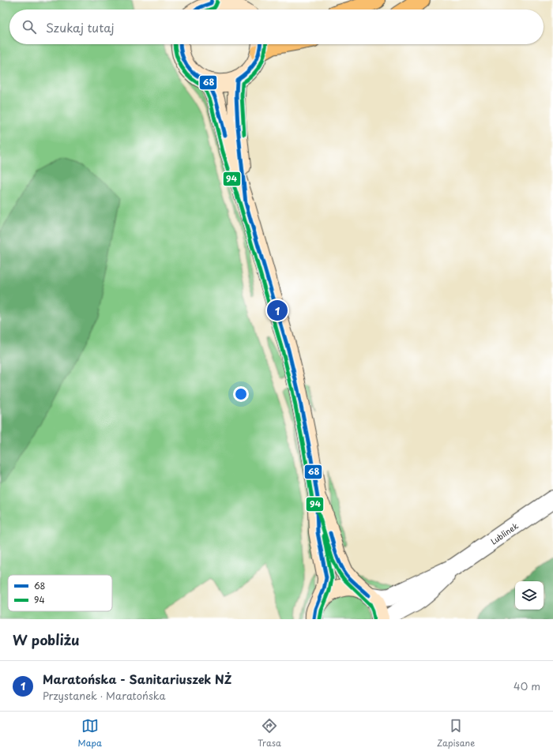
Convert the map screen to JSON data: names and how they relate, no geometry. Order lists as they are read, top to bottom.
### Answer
{
  "streets": {
    "street": ["Lublinek"]
  },
  "lines": ["transit line 68", "transit line 94"],
  "legend": ["68", "94"],
  "page": {
    "search": "Szukaj tutaj",
    "pins": "1",
    "heading": "W pobliżu",
    "list": [
      {
        "mark": "1",
        "name": "Maratońska - Sanitariuszek NŻ",
        "note": "Przystanek · Maratońska",
        "value": "40 m"
      }
    ],
    "nav": ["Mapa", "Trasa", "Zapisane"]
  }
}
